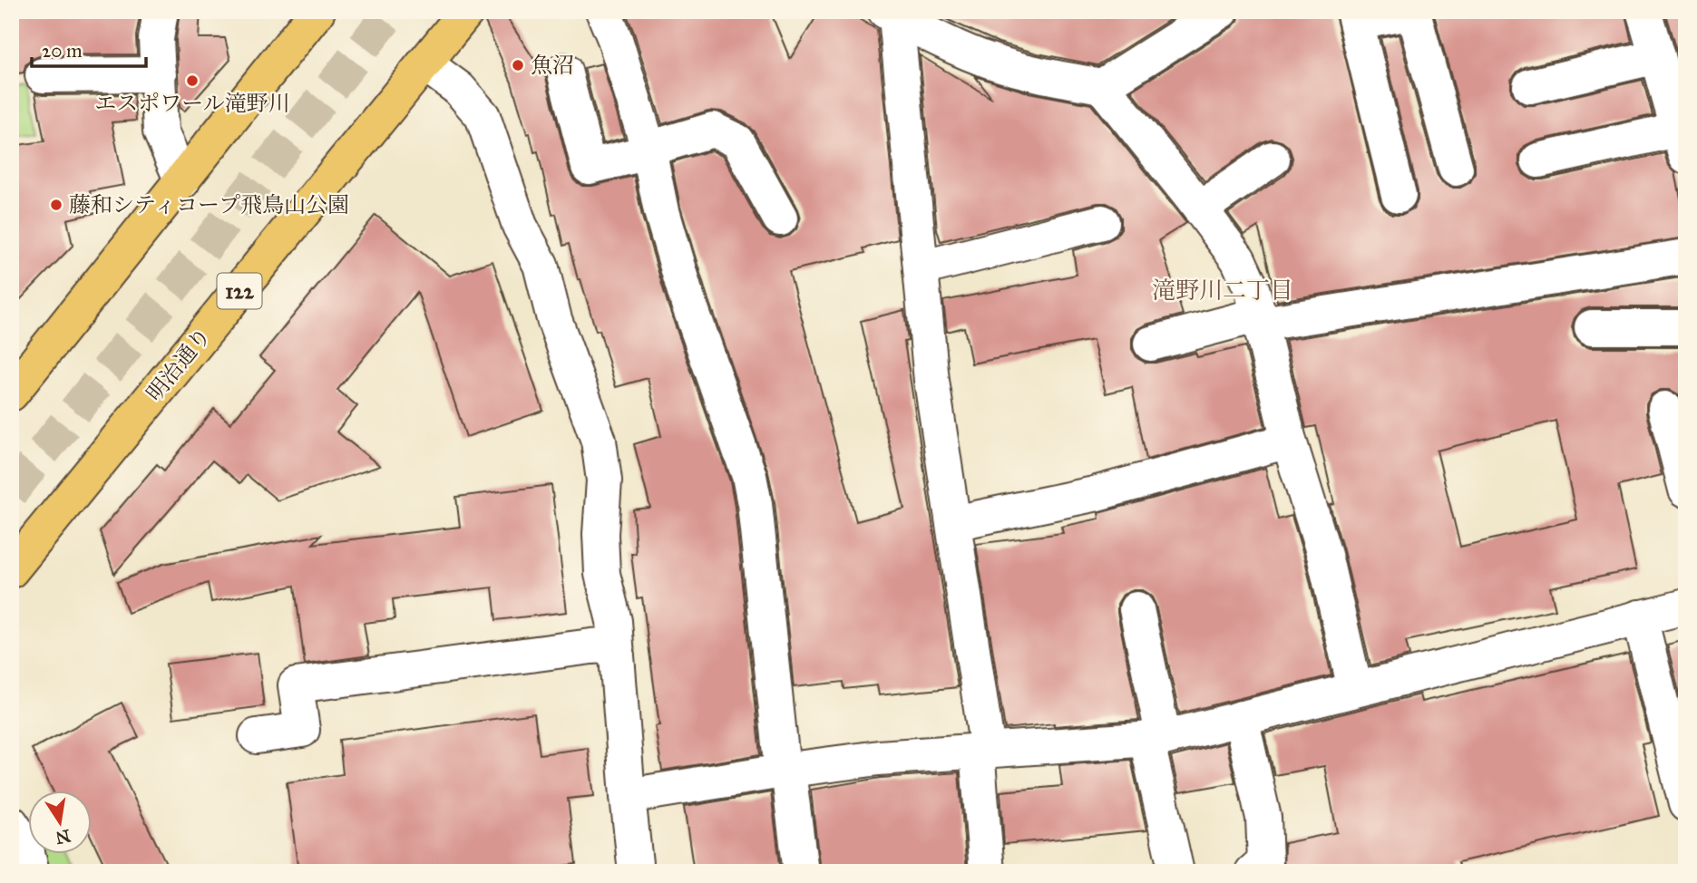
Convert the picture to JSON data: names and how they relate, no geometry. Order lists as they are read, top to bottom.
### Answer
{
  "streets": {
    "highway": ["122", "明治通り"]
  },
  "districts": ["滝野川二丁目"],
  "places": ["魚沼", "エスポワール滝野川", "藤和シティコープ飛鳥山公園"],
  "scale_bar": "20 m",
  "north": "bottom"
}
